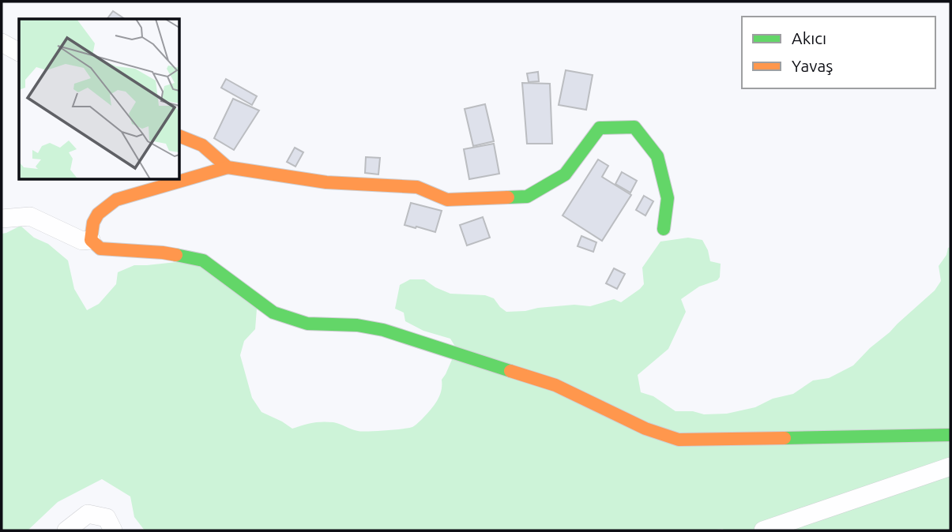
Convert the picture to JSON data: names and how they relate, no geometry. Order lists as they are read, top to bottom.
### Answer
{
  "legend": ["Akıcı", "Yavaş"]
}
